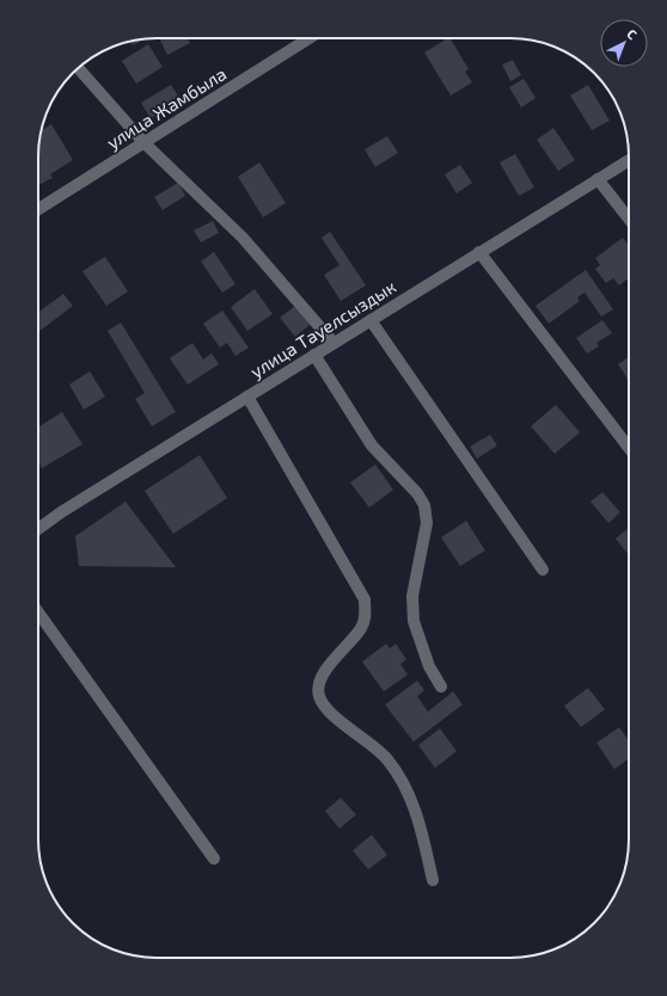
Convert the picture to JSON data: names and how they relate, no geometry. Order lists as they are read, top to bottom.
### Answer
{
  "streets": {
    "street": ["улица Жамбыла", "улица Тауелсыздык"]
  },
  "north": "top right"
}
